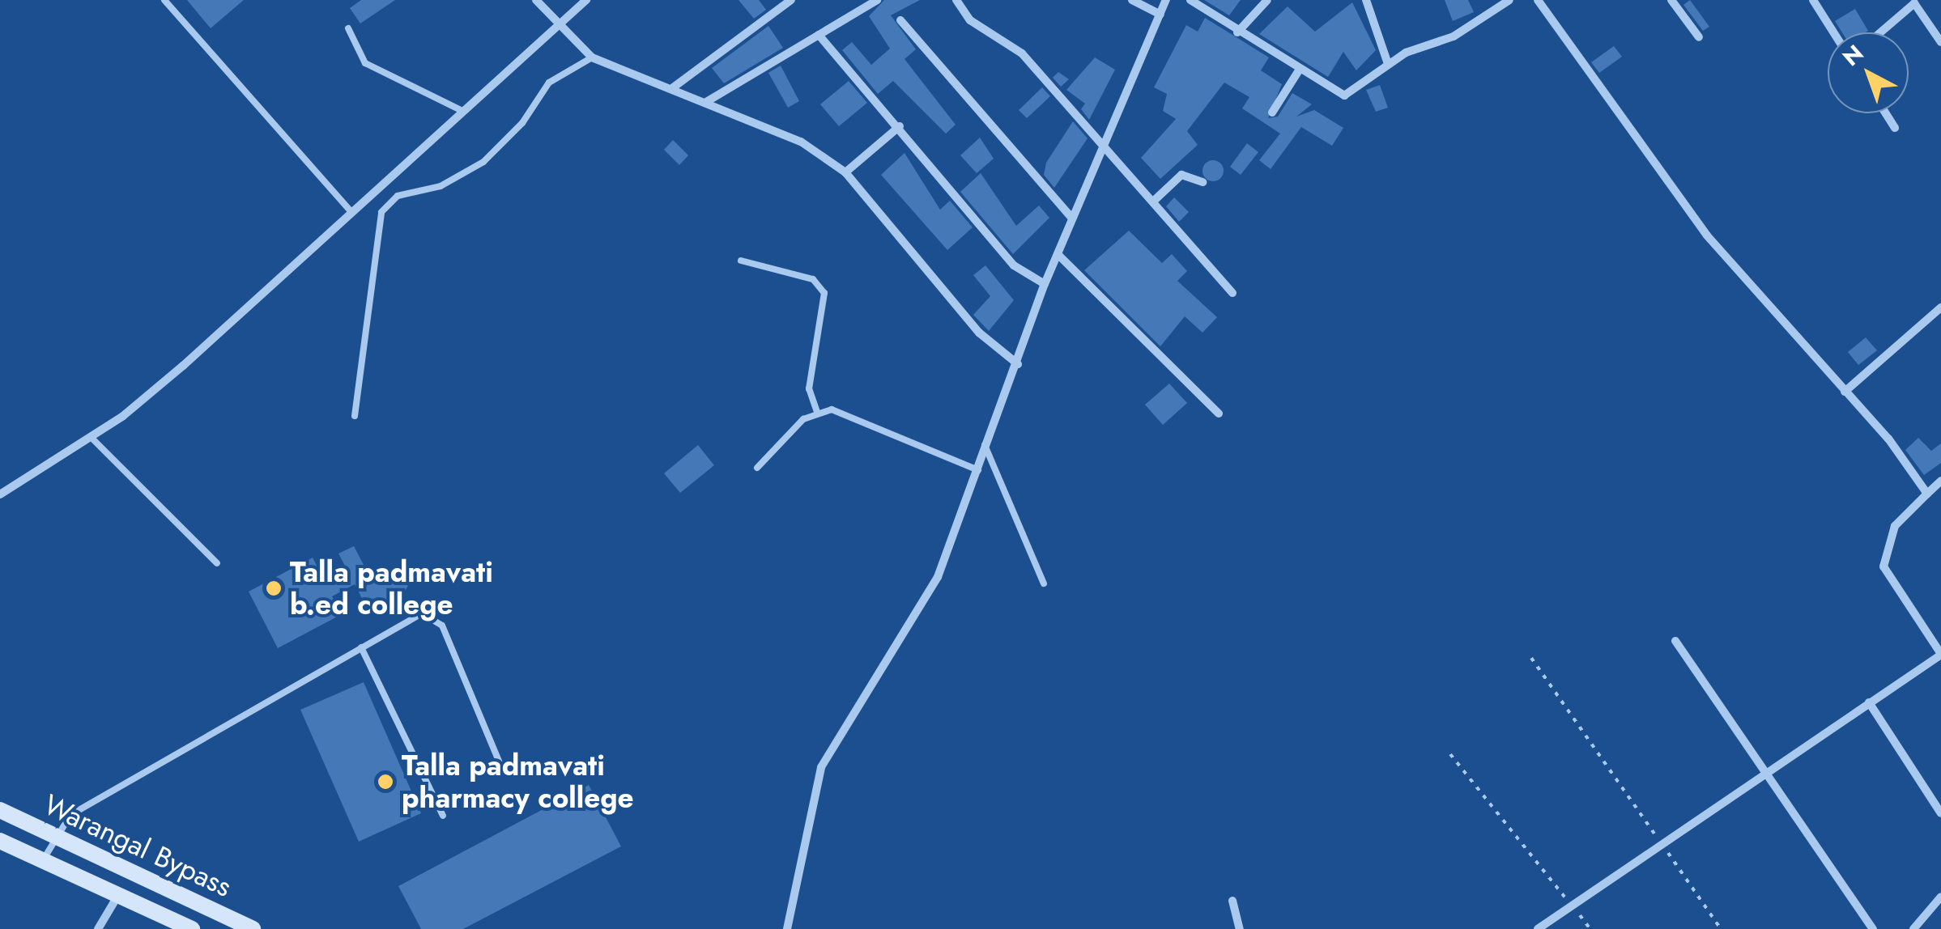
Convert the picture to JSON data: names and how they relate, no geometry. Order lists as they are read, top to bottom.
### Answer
{
  "streets": {
    "main road": ["Warangal Bypass"]
  },
  "places": ["Talla padmavati b.ed college", "Talla padmavati pharmacy college"],
  "north": "top left"
}
